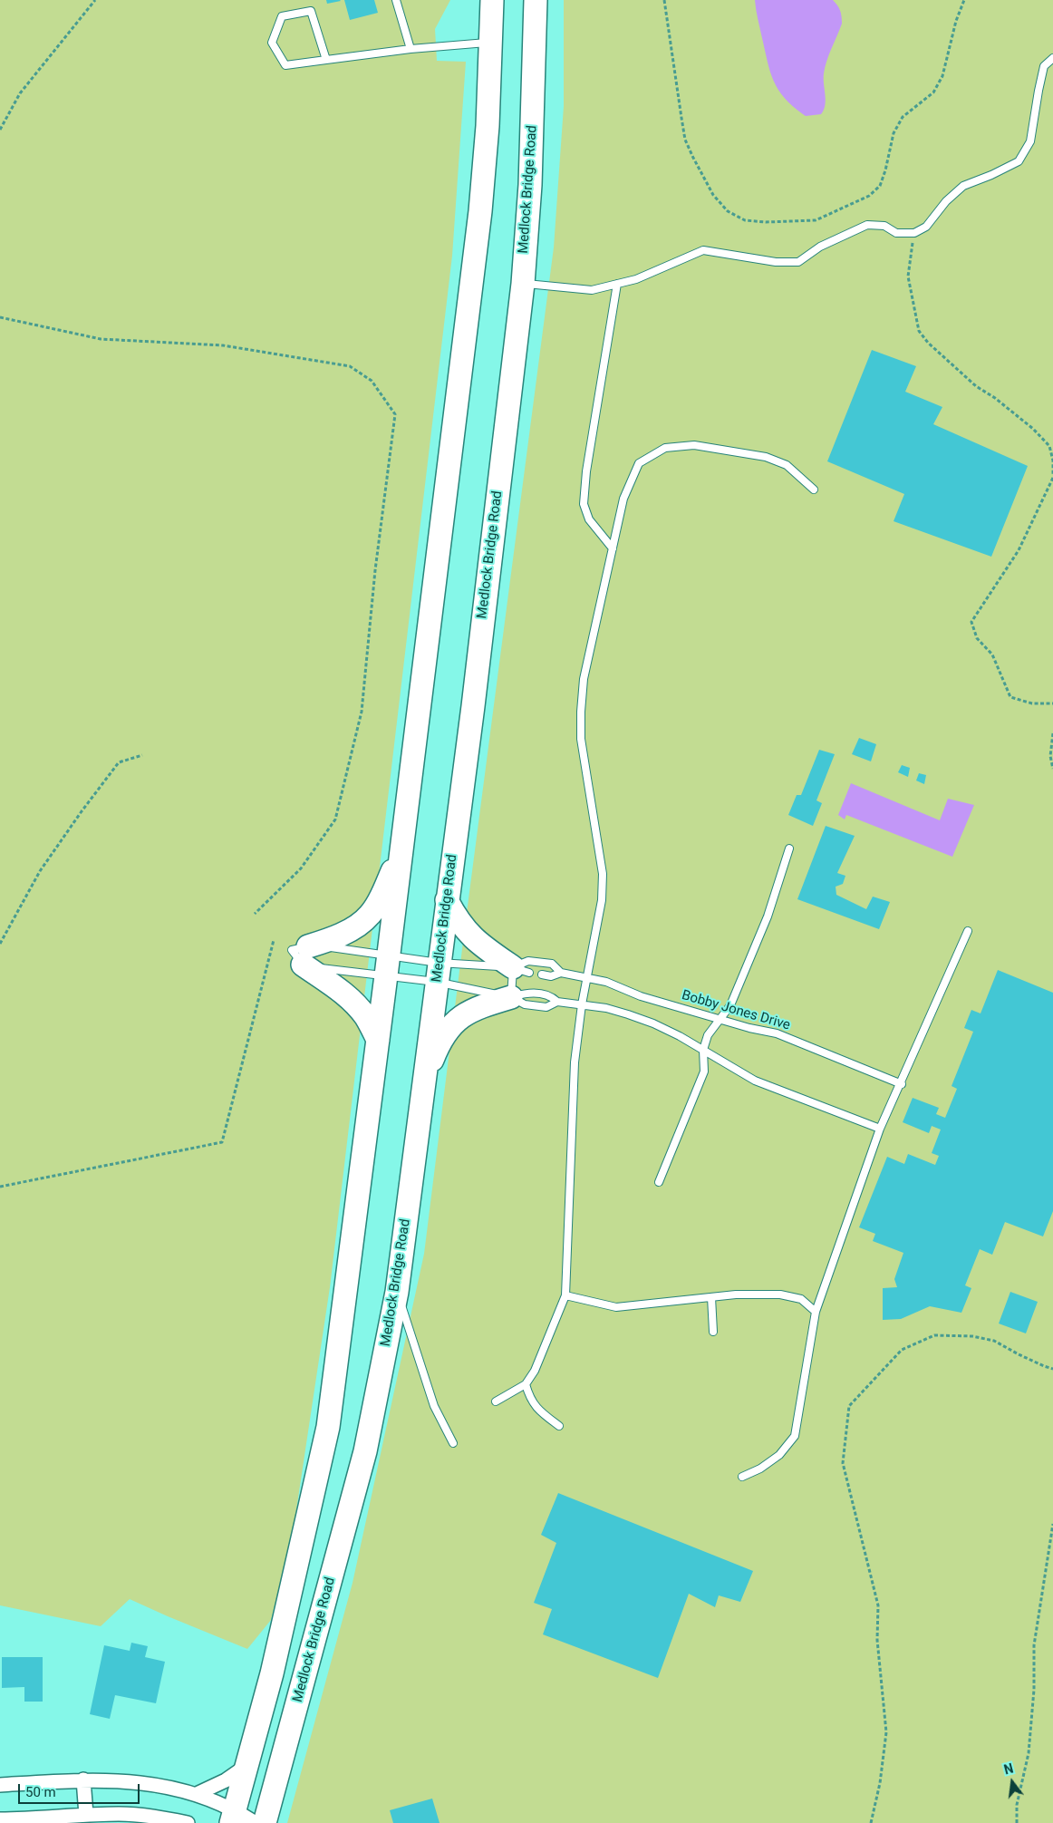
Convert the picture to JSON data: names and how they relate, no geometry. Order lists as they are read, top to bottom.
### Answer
{
  "streets": {
    "highway": ["Medlock Bridge Road"],
    "lane": ["Bobby Jones Drive"]
  },
  "crossings": [
    ["Medlock Bridge Road", "Bobby Jones Drive"]
  ],
  "scale_bar": "50 m",
  "north": "top"
}
